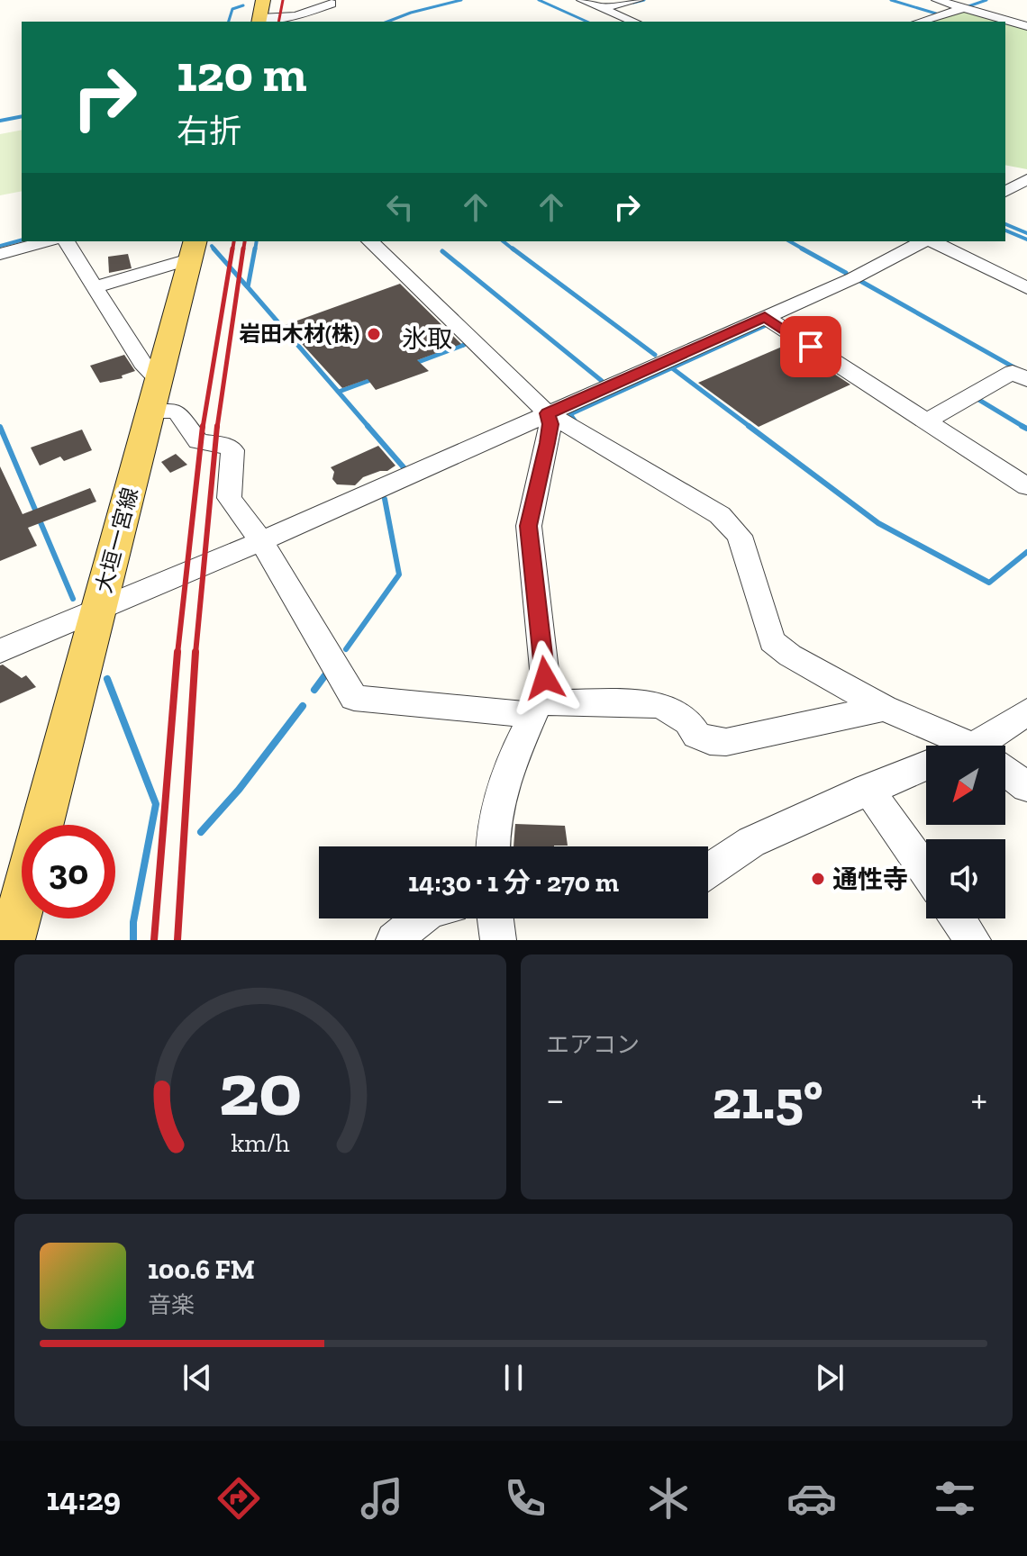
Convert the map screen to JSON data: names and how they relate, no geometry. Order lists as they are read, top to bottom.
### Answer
{
  "streets": {
    "main road": ["大垣一宮線"]
  },
  "districts": ["氷取"],
  "places": ["岩田木材(株)", "通性寺"],
  "north": "bottom left",
  "page": {
    "turn": ["120 m", "右折"],
    "limit": "30",
    "trip": "14:30 · 1 分 · 270 m",
    "tile": "エアコン",
    "heat": ["−", "21.5°", "+"],
    "song": ["100.6 FM", "音楽"],
    "tabs": "14:29",
    "gauge": ["20", "km/h"]
  }
}
